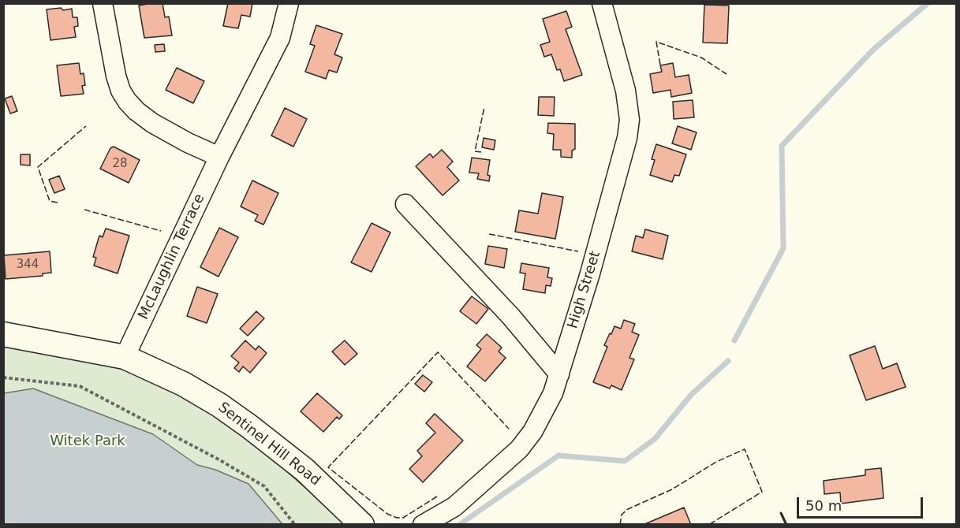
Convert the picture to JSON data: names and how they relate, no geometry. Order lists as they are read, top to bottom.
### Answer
{
  "streets": {
    "main road": ["Sentinel Hill Road"],
    "street": ["McLaughlin Terrace", "High Street"]
  },
  "crossings": [
    ["McLaughlin Terrace", "Sentinel Hill Road"]
  ],
  "parks": ["Witek Park"],
  "house_numbers": ["28", "344"],
  "scale_bar": "50 m"
}
